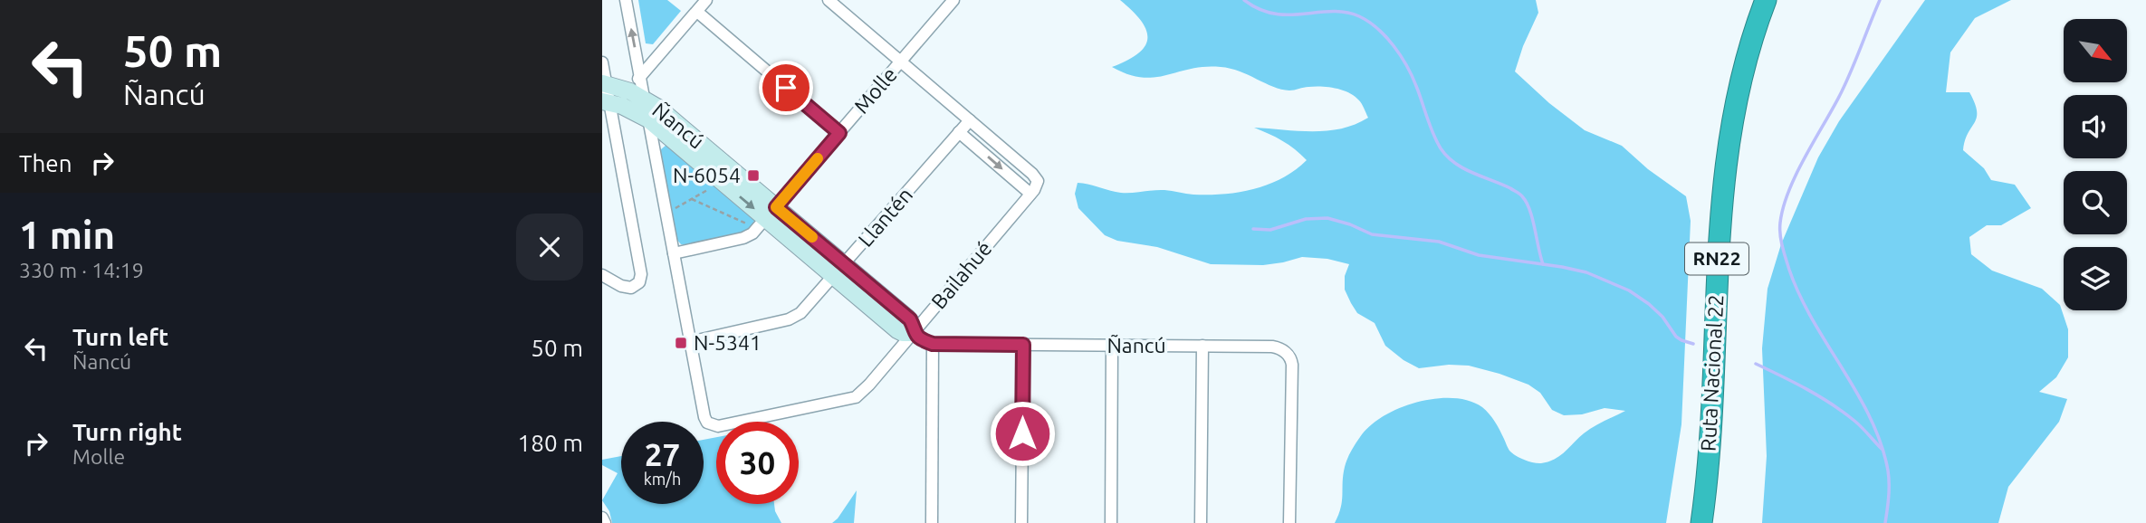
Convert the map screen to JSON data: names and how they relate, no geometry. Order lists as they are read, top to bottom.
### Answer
{
  "streets": {
    "highway": ["RN22", "Ruta Nacional 22"],
    "street": [
      "Molle",
      "Ñancú",
      "Llantén",
      "Bailahué"
    ]
  },
  "crossings": [
    ["Molle", "Ñancú"],
    ["Ñancú", "Llantén"],
    ["Ñancú", "Bailahué"],
    ["Llantén", "Bailahué"]
  ],
  "places": {
    "transit": ["N-6054", "N-5341"]
  },
  "north": "bottom right",
  "page": {
    "turn": ["50 m", "Ñancú"],
    "then": "Then",
    "heading": ["1 min", "330 m · 14:19"],
    "list": [
      {
        "name": "Turn left",
        "note": "Ñancú",
        "value": "50 m"
      },
      {
        "name": "Turn right",
        "note": "Molle",
        "value": "180 m"
      }
    ],
    "speed": "27 km/h",
    "limit": "30"
  }
}
